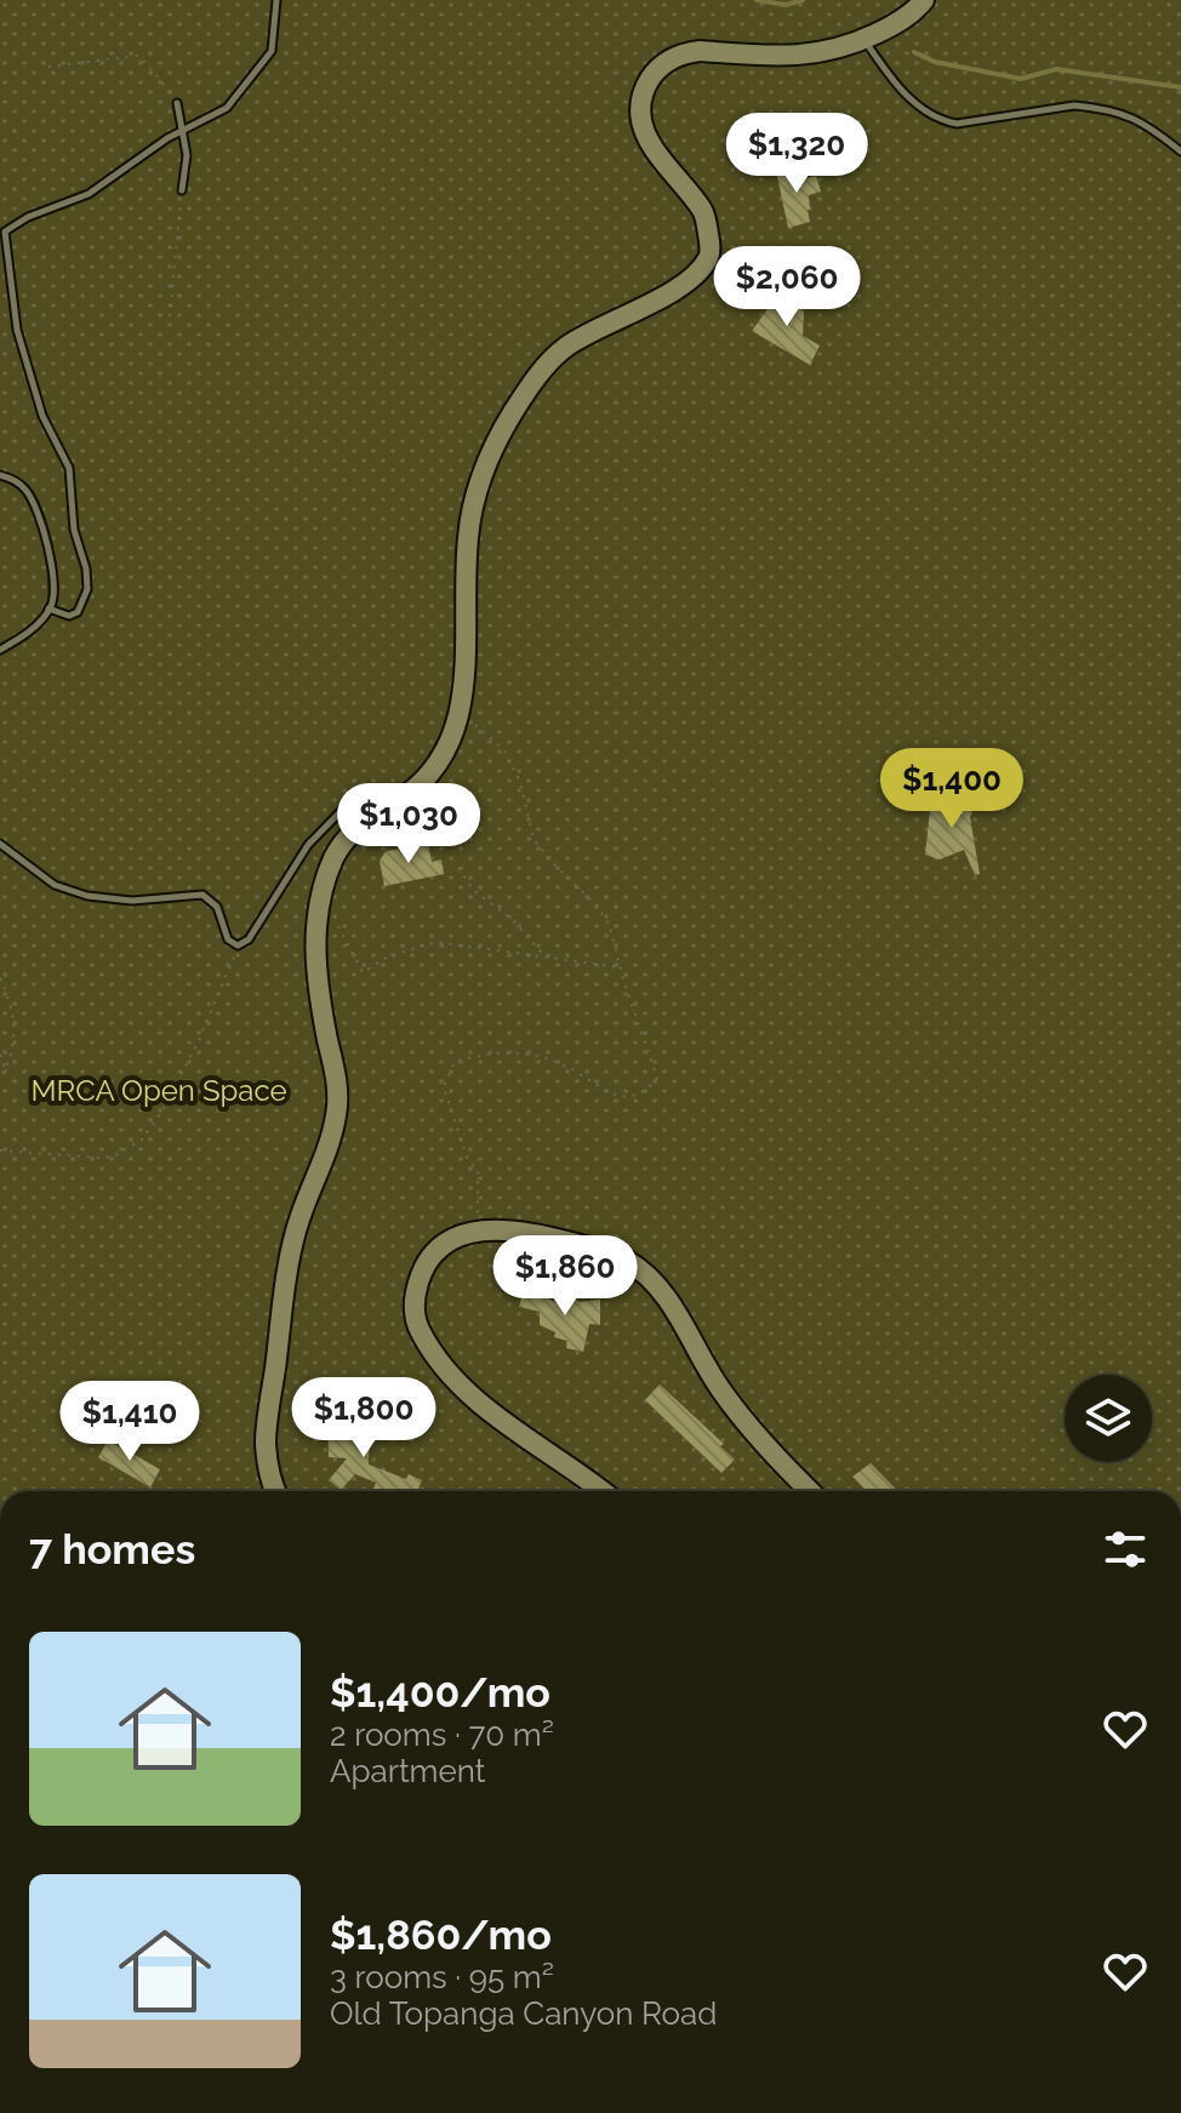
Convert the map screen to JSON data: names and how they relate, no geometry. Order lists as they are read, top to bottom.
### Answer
{
  "parks": ["MRCA Open Space"],
  "page": {
    "price": [
      "$1,320",
      "$2,060",
      "$1,400",
      "$1,030",
      "$1,860",
      "$1,800",
      "$1,410"
    ],
    "heading": "7 homes",
    "list": [
      {
        "name": "$1,400/mo",
        "note": "2 rooms · 70 m² · Apartment"
      },
      {
        "name": "$1,860/mo",
        "note": "3 rooms · 95 m² · Old Topanga Canyon Road"
      }
    ]
  }
}
